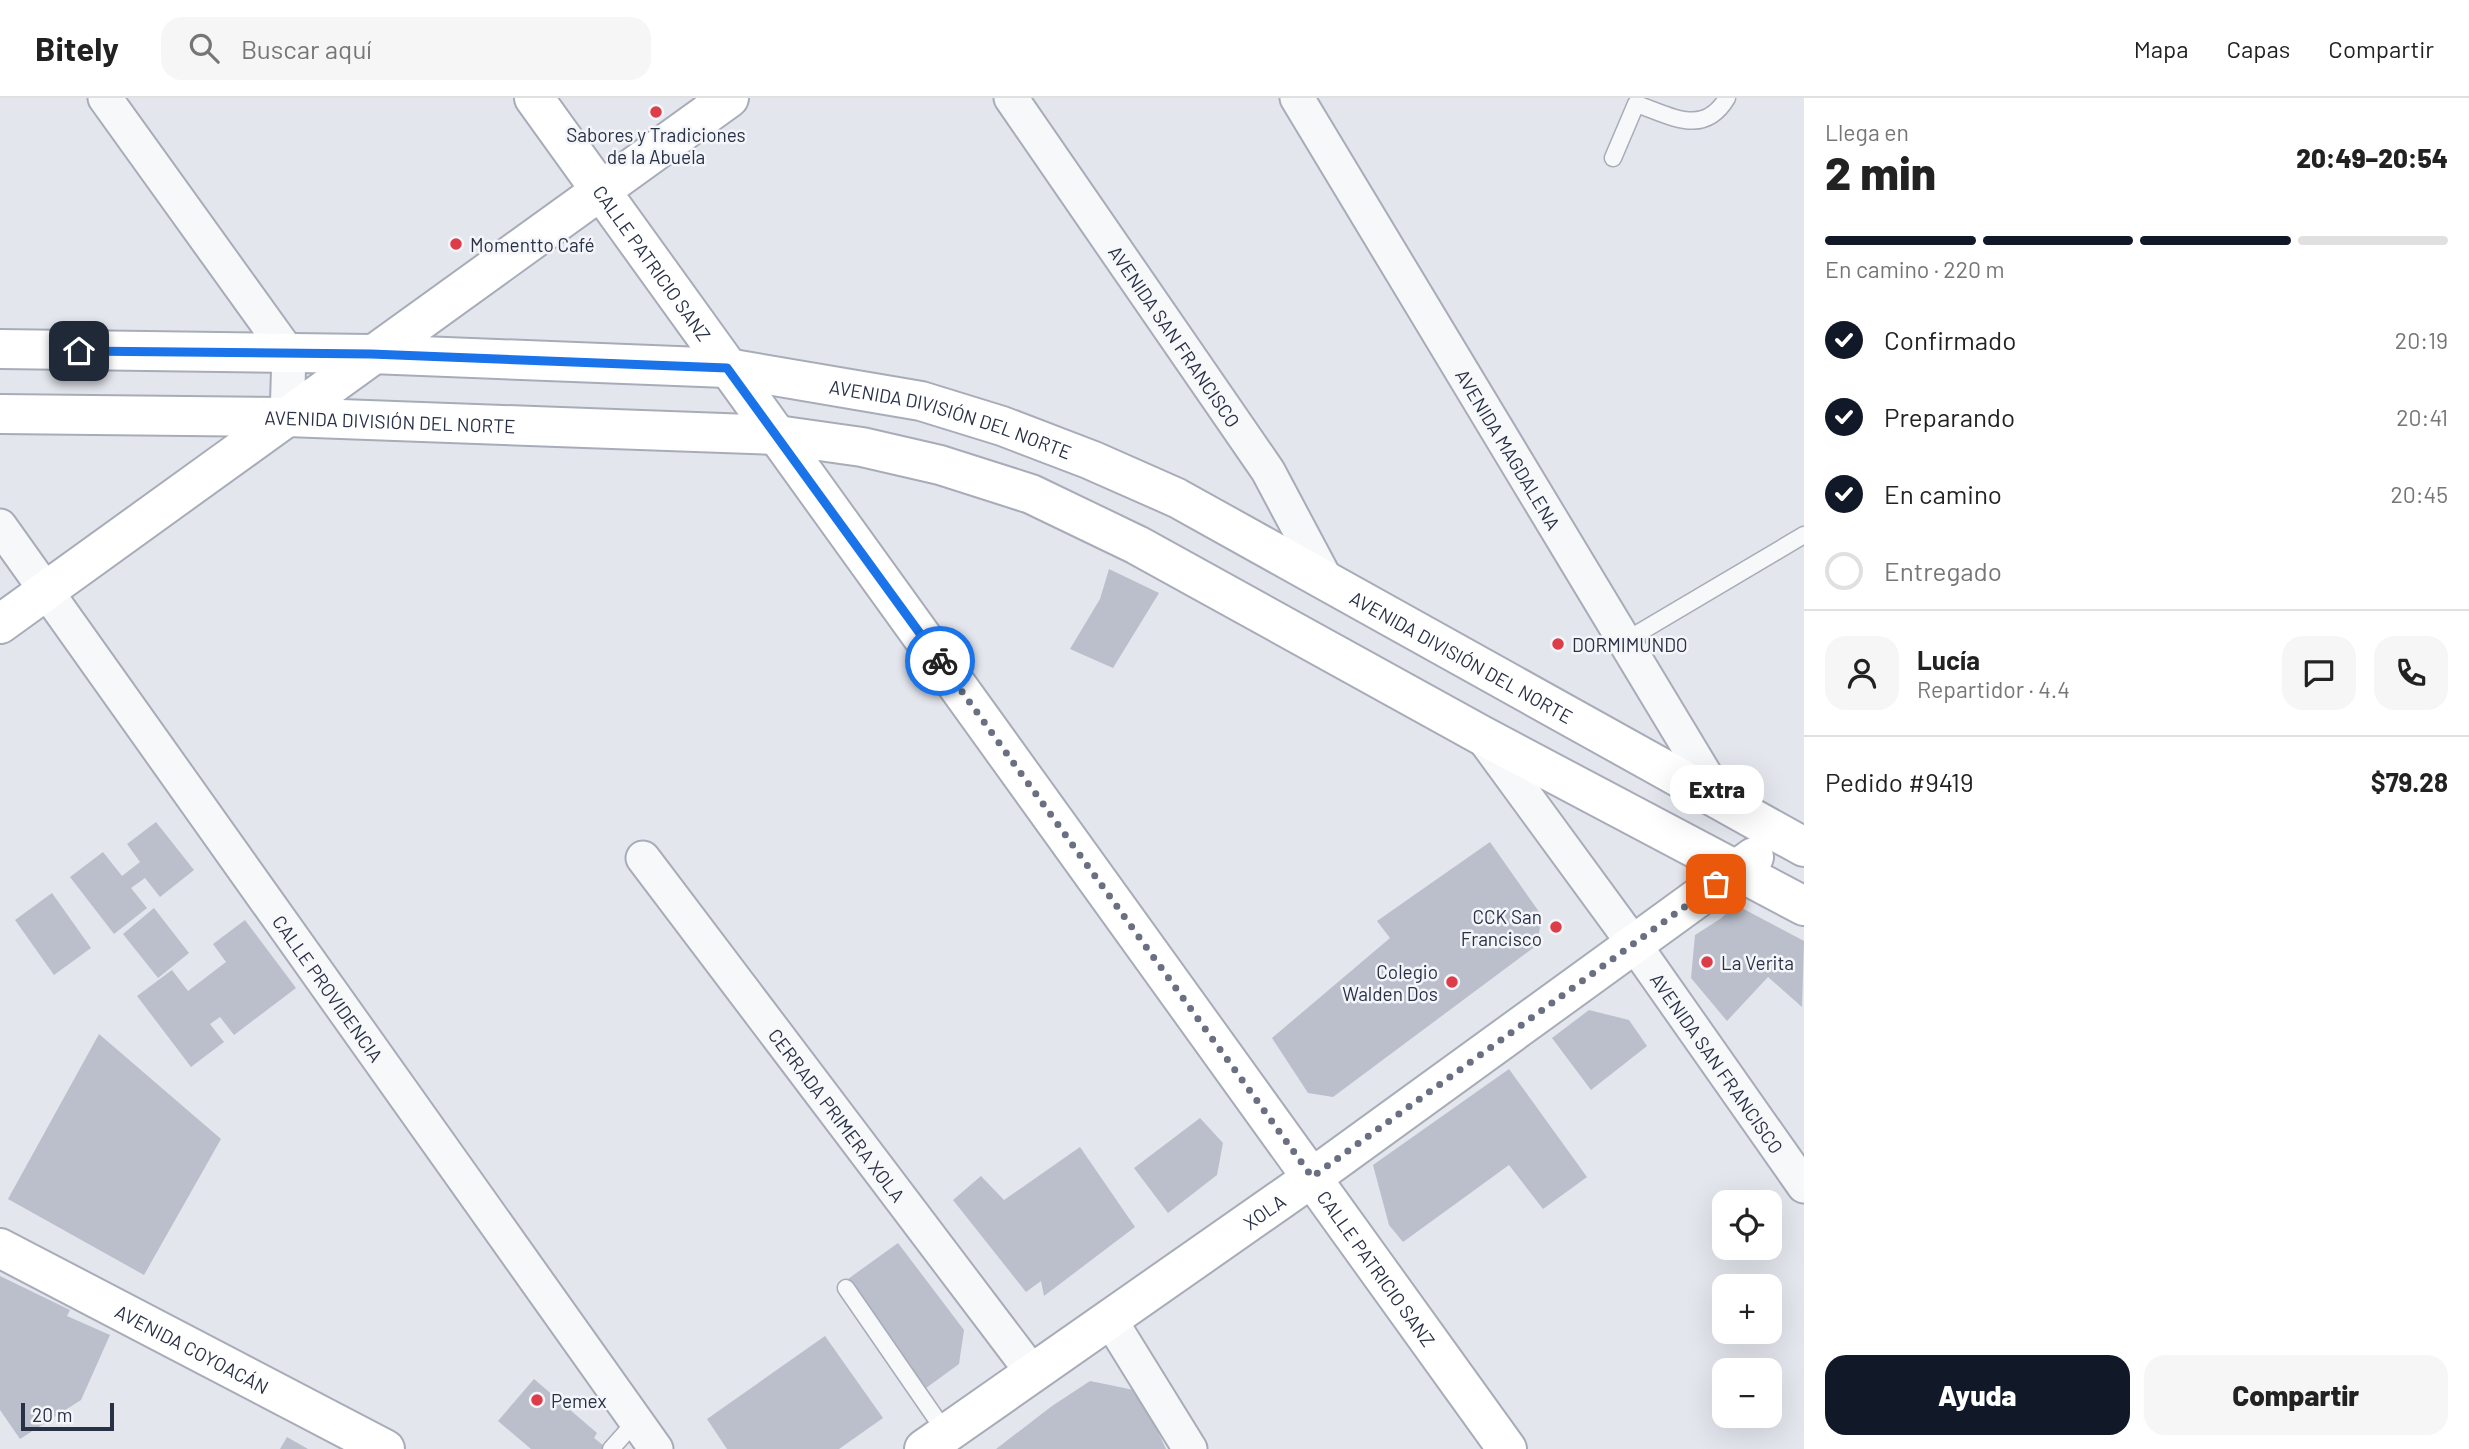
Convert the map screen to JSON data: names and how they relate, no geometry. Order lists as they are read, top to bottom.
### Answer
{
  "streets": {
    "street": [
      "CALLE PATRICIO SANZ",
      "AVENIDA SAN FRANCISCO",
      "AVENIDA DIVISIÓN DEL NORTE",
      "AVENIDA MAGDALENA",
      "CALLE PROVIDENCIA",
      "CERRADA PRIMERA XOLA",
      "XOLA",
      "AVENIDA COYOACÁN"
    ]
  },
  "crossings": [
    ["CALLE PATRICIO SANZ", "AVENIDA DIVISIÓN DEL NORTE"],
    ["CALLE PATRICIO SANZ", "XOLA"],
    ["AVENIDA SAN FRANCISCO", "AVENIDA DIVISIÓN DEL NORTE"],
    ["AVENIDA SAN FRANCISCO", "XOLA"],
    ["AVENIDA DIVISIÓN DEL NORTE", "AVENIDA MAGDALENA"],
    ["AVENIDA DIVISIÓN DEL NORTE", "XOLA"],
    ["CERRADA PRIMERA XOLA", "XOLA"]
  ],
  "places": [
    "Sabores y Tradiciones de la Abuela",
    "Momentto Café",
    "DORMIMUNDO",
    "Extra",
    "CCK San Francisco",
    "La Verita",
    "Colegio Walden Dos",
    "Pemex"
  ],
  "scale_bar": "20 m",
  "page": {
    "header": "Bitely",
    "search": "Buscar aquí",
    "nav": ["Mapa", "Capas", "Compartir"],
    "heading": ["2 min", "Llega en", "20:49–20:54"],
    "panel": [
      "Lucía",
      "Repartidor · 4.4",
      "Pedido #9419",
      "$79.28"
    ],
    "bar": "En camino · 220 m",
    "list": [
      ["Confirmado", "20:19"],
      ["Preparando", "20:41"],
      ["En camino", "20:45"],
      "Entregado"
    ],
    "bubble": "Extra",
    "map_buttons": ["+", "−"],
    "buttons": ["Ayuda", "Compartir"],
    "scale": "20 m"
  }
}
